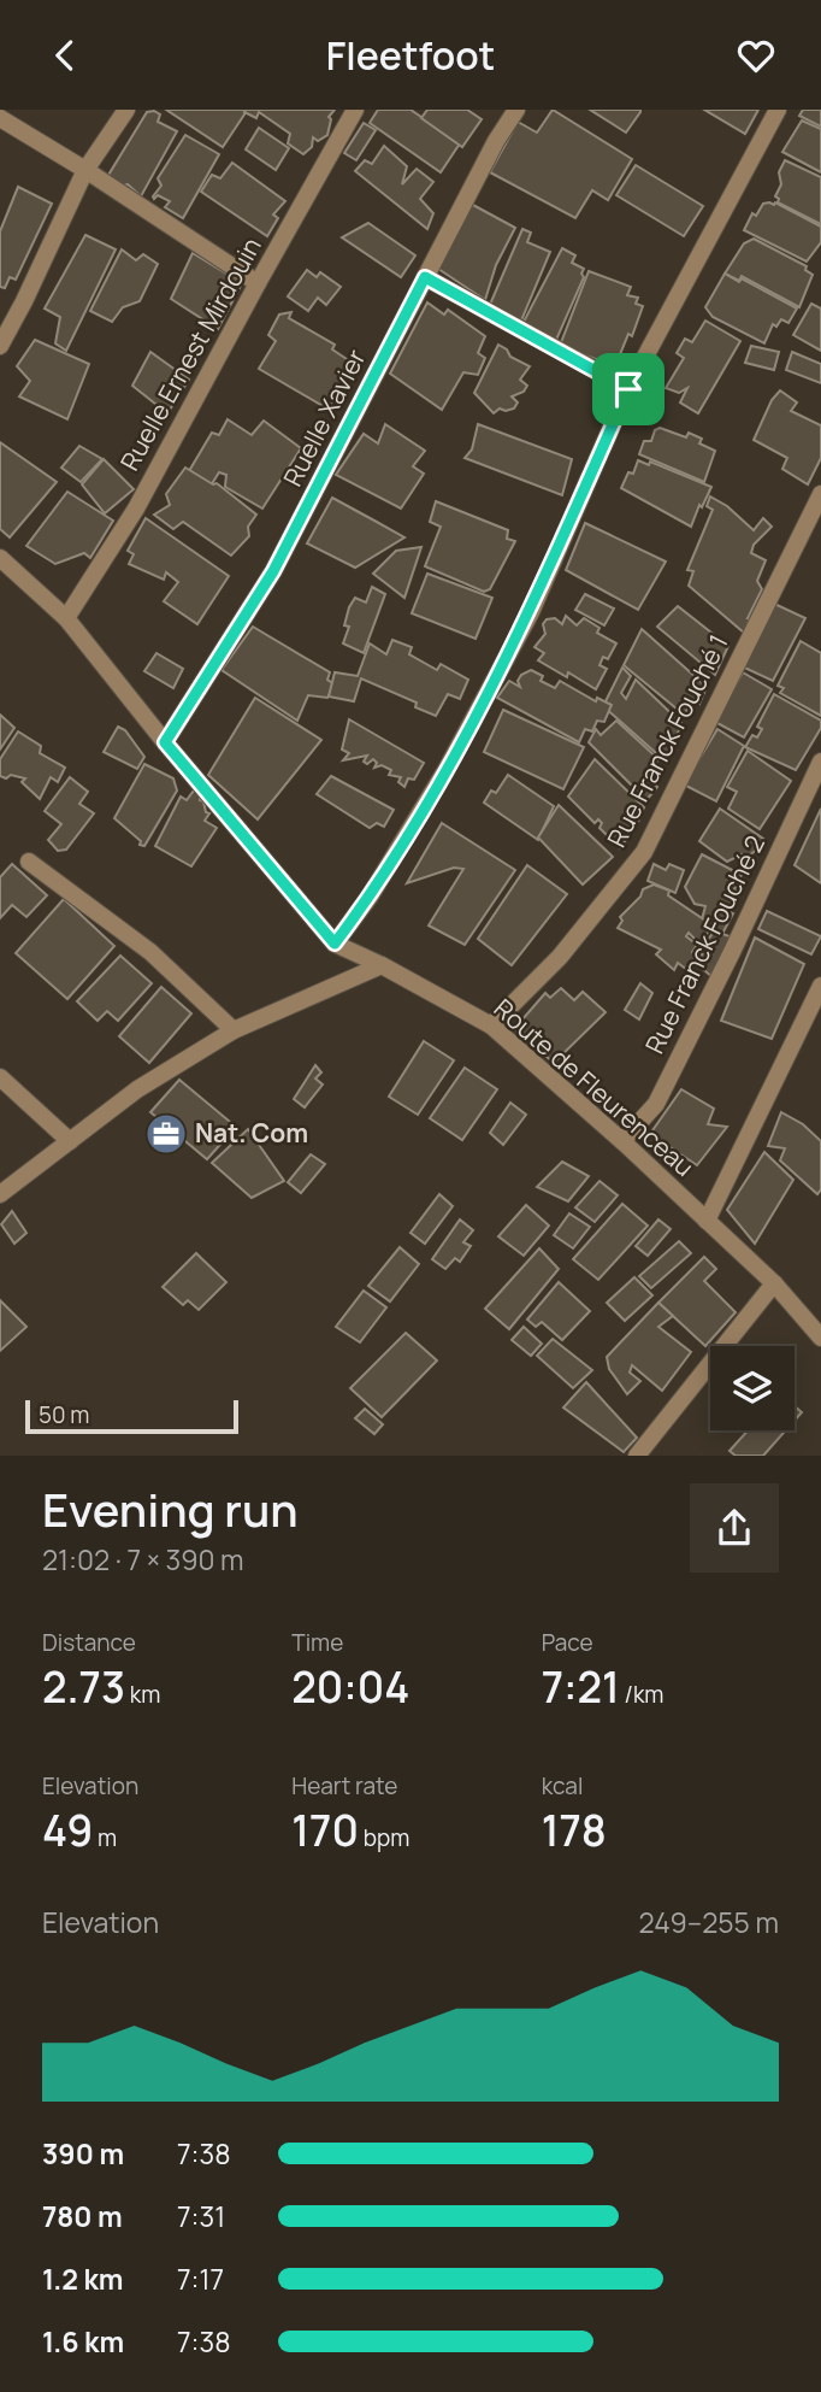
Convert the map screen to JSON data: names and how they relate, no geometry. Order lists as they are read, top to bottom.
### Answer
{
  "streets": {
    "street": [
      "Ruelle Ernest Mirdouin",
      "Ruelle Xavier",
      "Rue Franck Fouché 1",
      "Rue Franck Fouché 2",
      "Route de Fleurenceau"
    ]
  },
  "crossings": [
    ["Rue Franck Fouché 1", "Route de Fleurenceau"],
    ["Rue Franck Fouché 2", "Route de Fleurenceau"]
  ],
  "places": {
    "office": ["Nat. Com"]
  },
  "scale_bar": "50 m",
  "page": {
    "header": "Fleetfoot",
    "scale": "50 m",
    "heading": ["Evening run", "21:02 · 7 × 390 m"],
    "stats": [
      ["Distance", "2.73 km"],
      ["Time", "20:04"],
      ["Pace", "7:21 /km"],
      ["Elevation", "49 m"],
      ["Heart rate", "170 bpm"],
      ["kcal", "178"]
    ],
    "chart": ["Elevation", "249–255 m"],
    "list": [
      {
        "name": "390 m",
        "note": "7:38"
      },
      {
        "name": "780 m",
        "note": "7:31"
      },
      {
        "name": "1.2 km",
        "note": "7:17"
      },
      {
        "name": "1.6 km",
        "note": "7:38"
      }
    ]
  }
}
